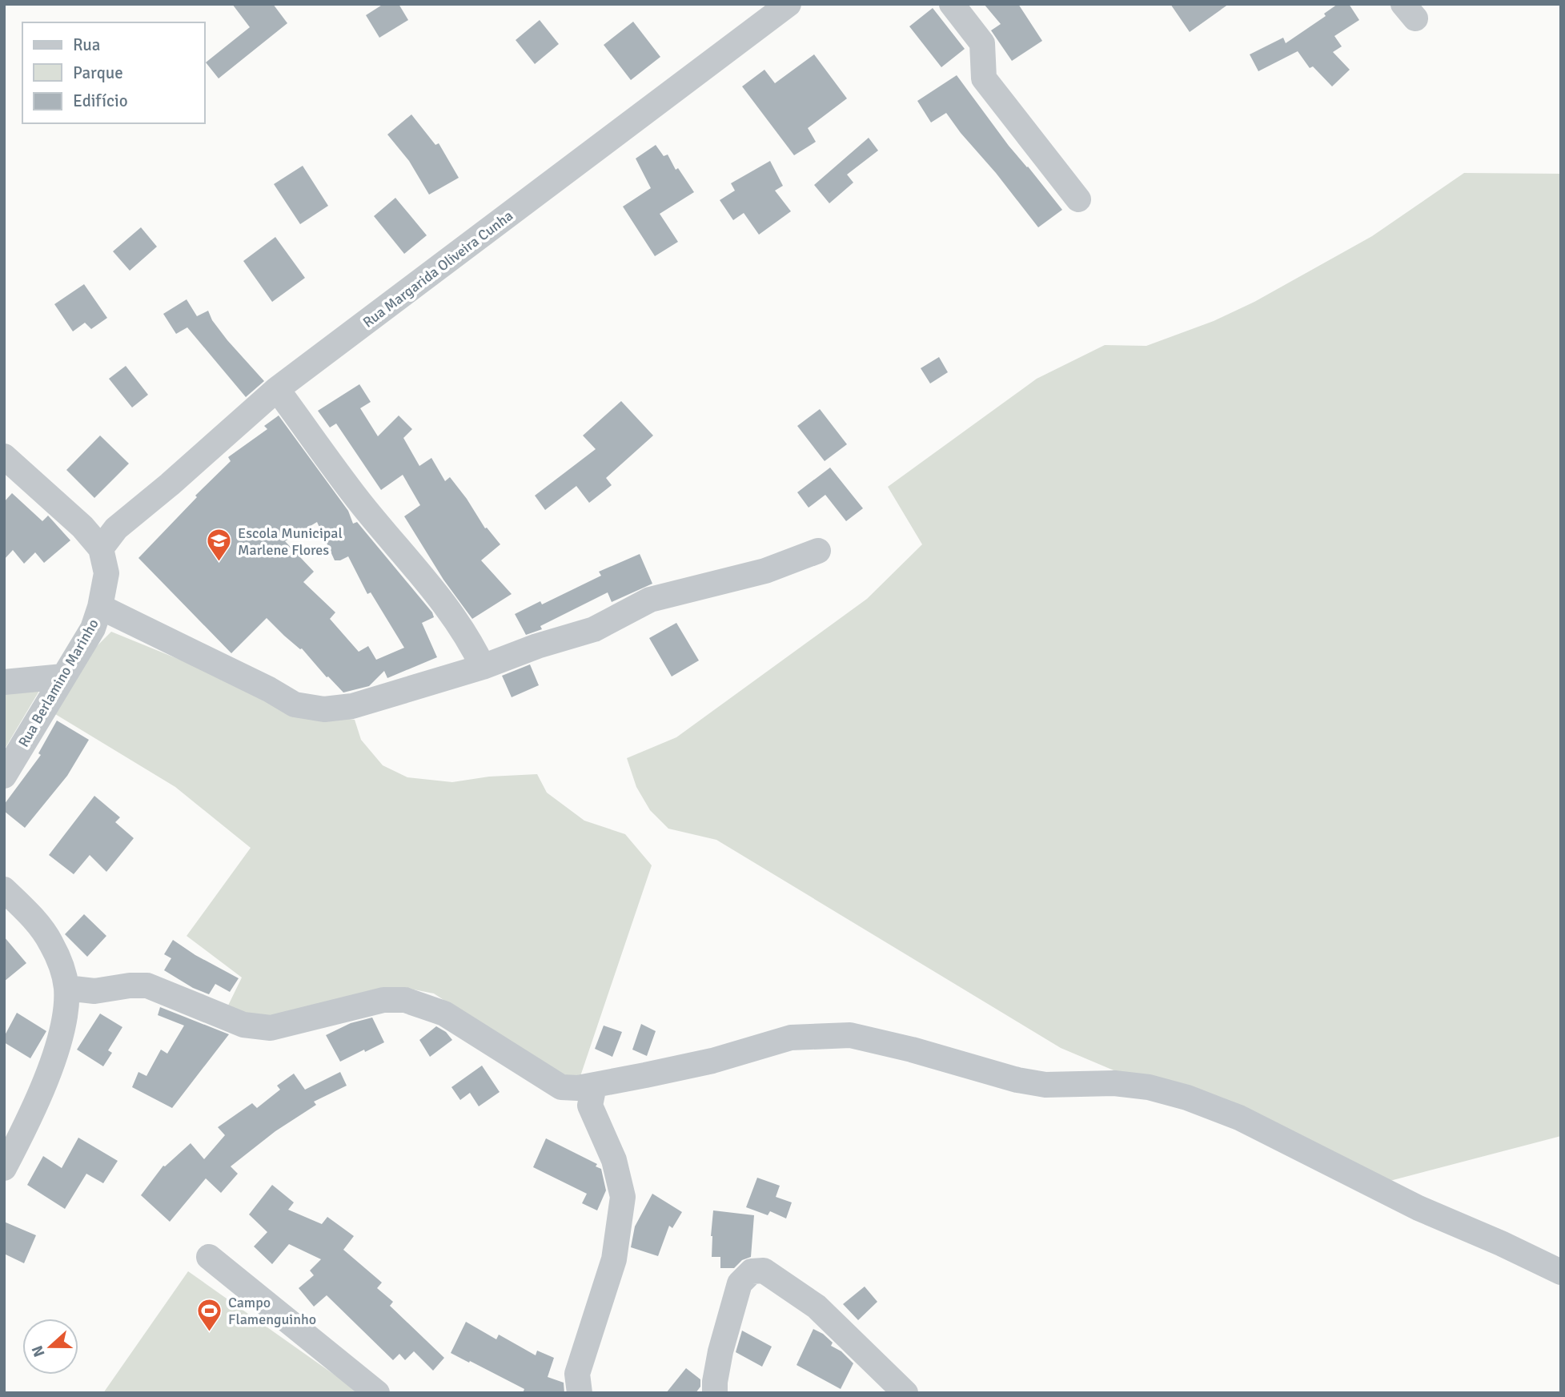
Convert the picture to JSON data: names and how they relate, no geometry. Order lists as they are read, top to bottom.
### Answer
{
  "streets": {
    "street": ["Rua Margarida Oliveira Cunha", "Rua Berlamino Marinho"]
  },
  "crossings": [
    ["Rua Margarida Oliveira Cunha", "Rua Berlamino Marinho"]
  ],
  "places": {
    "school or university": ["Escola Municipal Marlene Flores"],
    "sports": ["Campo Flamenguinho"]
  },
  "legend": ["Rua", "Parque", "Edifício"],
  "north": "left"
}
